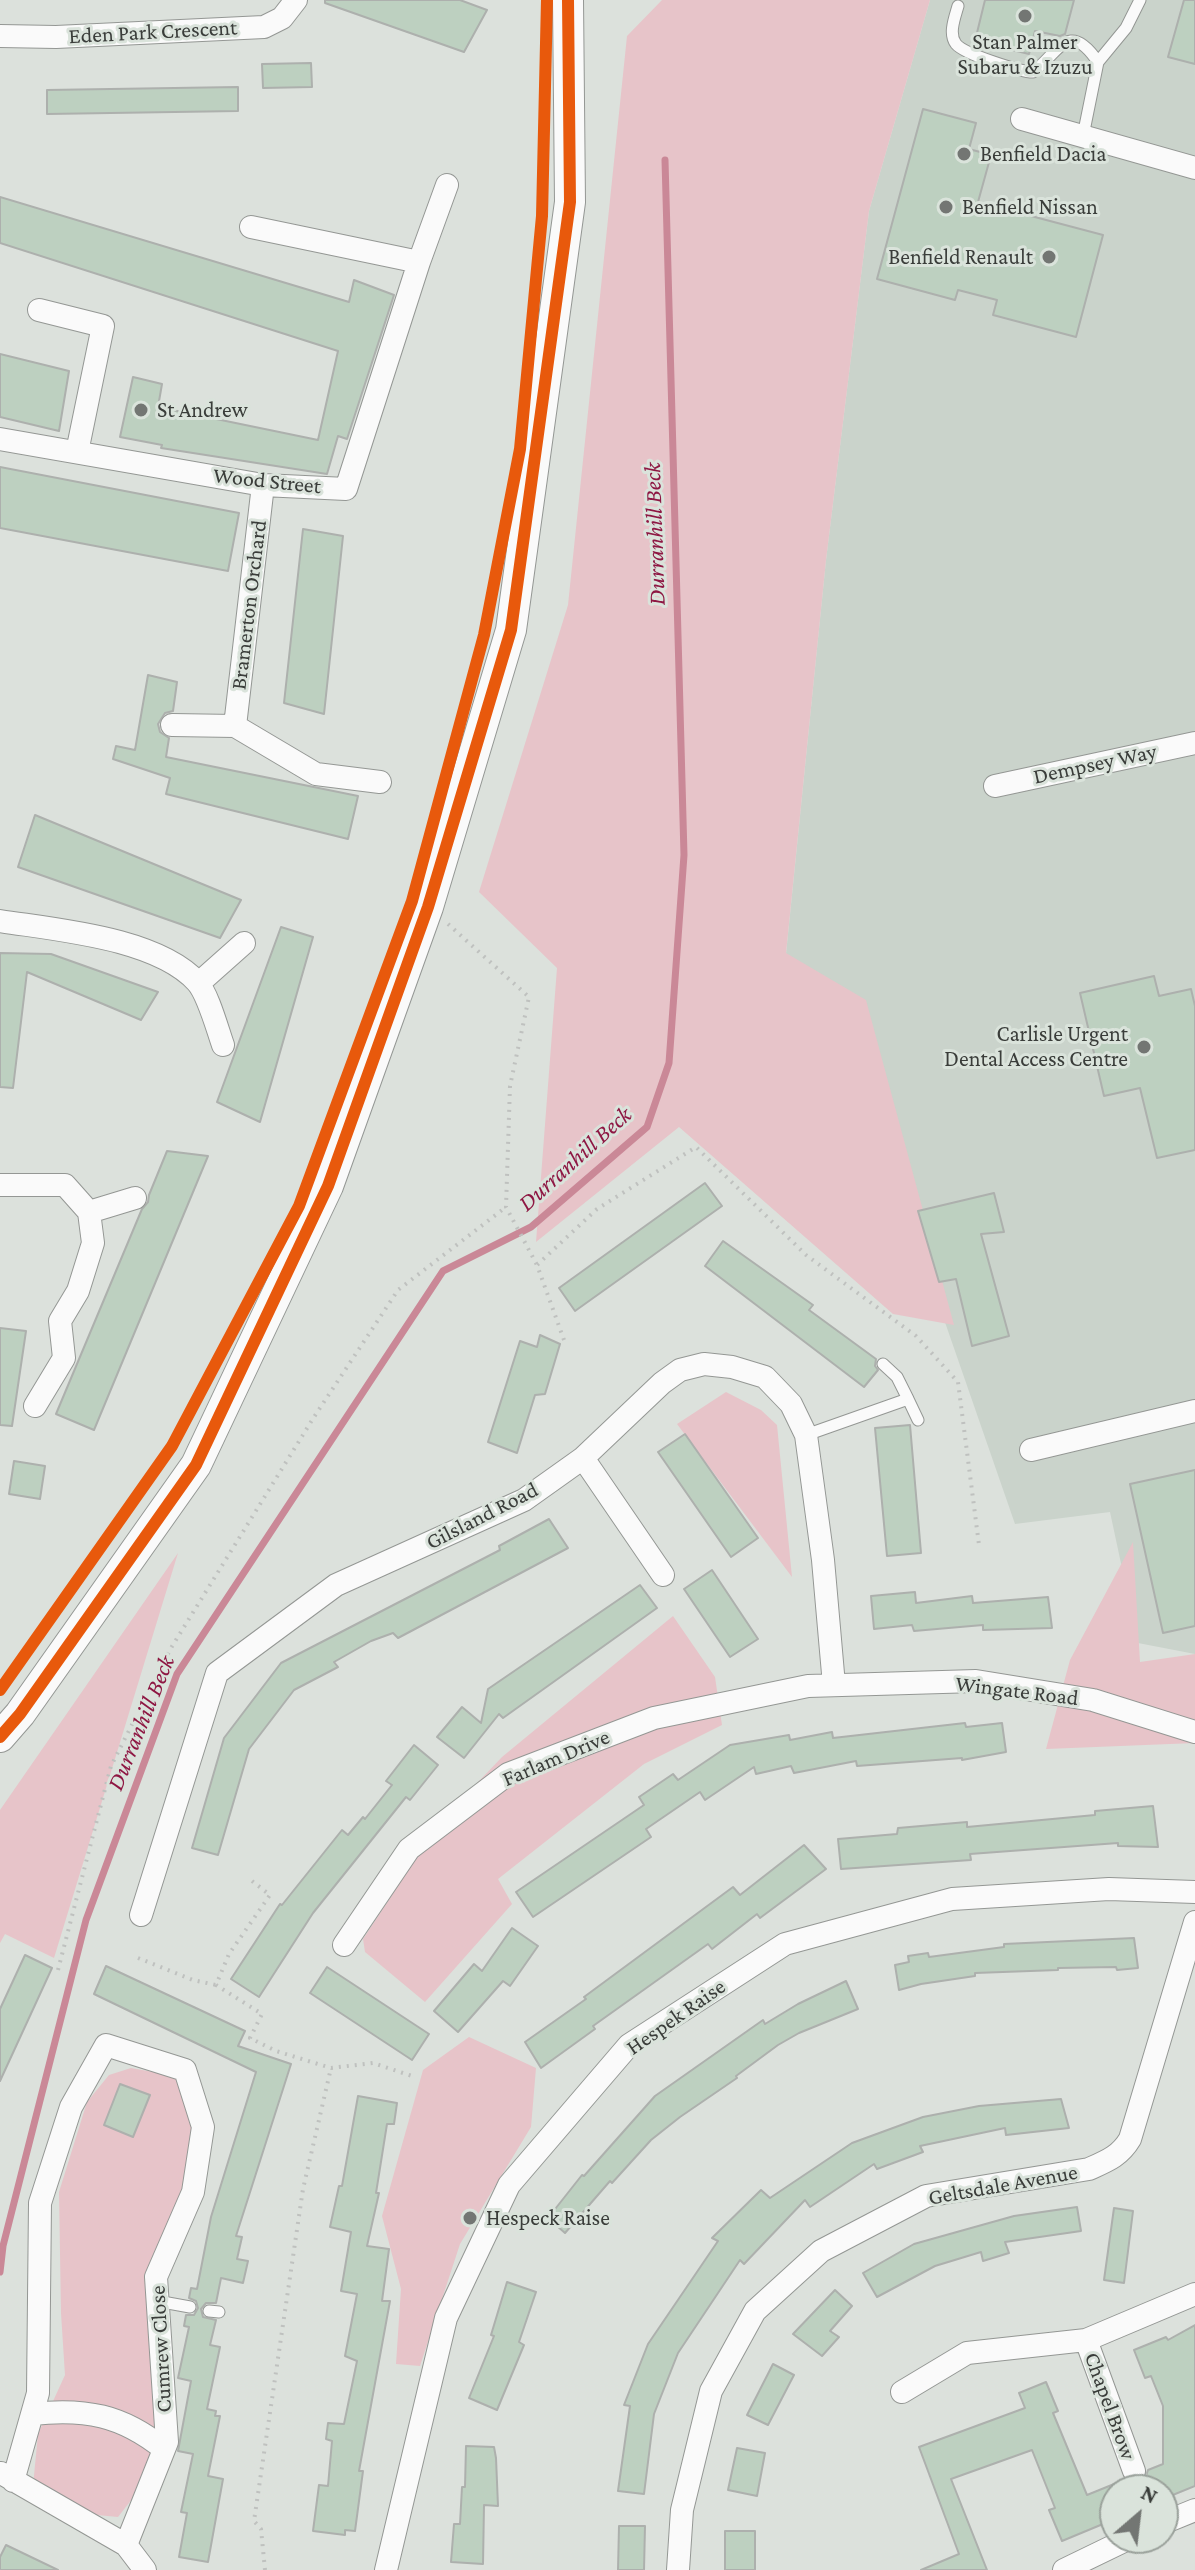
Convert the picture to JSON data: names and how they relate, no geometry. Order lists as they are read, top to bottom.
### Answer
{
  "streets": {
    "street": [
      "Eden Park Crescent",
      "Wood Street",
      "Bramerton Orchard",
      "Dempsey Way",
      "Gilsland Road",
      "Wingate Road",
      "Farlam Drive",
      "Hespek Raise",
      "Geltsdale Avenue",
      "Cumrew Close",
      "Chapel Brow"
    ]
  },
  "crossings": [
    ["Wood Street", "Bramerton Orchard"],
    ["Gilsland Road", "Wingate Road"],
    ["Gilsland Road", "Farlam Drive"],
    ["Wingate Road", "Farlam Drive"]
  ],
  "water": ["Durranhill Beck"],
  "places": [
    "Stan Palmer Subaru & Izuzu",
    "Benfield Dacia",
    "Benfield Nissan",
    "Benfield Renault",
    "St Andrew",
    "Carlisle Urgent Dental Access Centre",
    "Hespeck Raise"
  ],
  "north": "top right"
}
